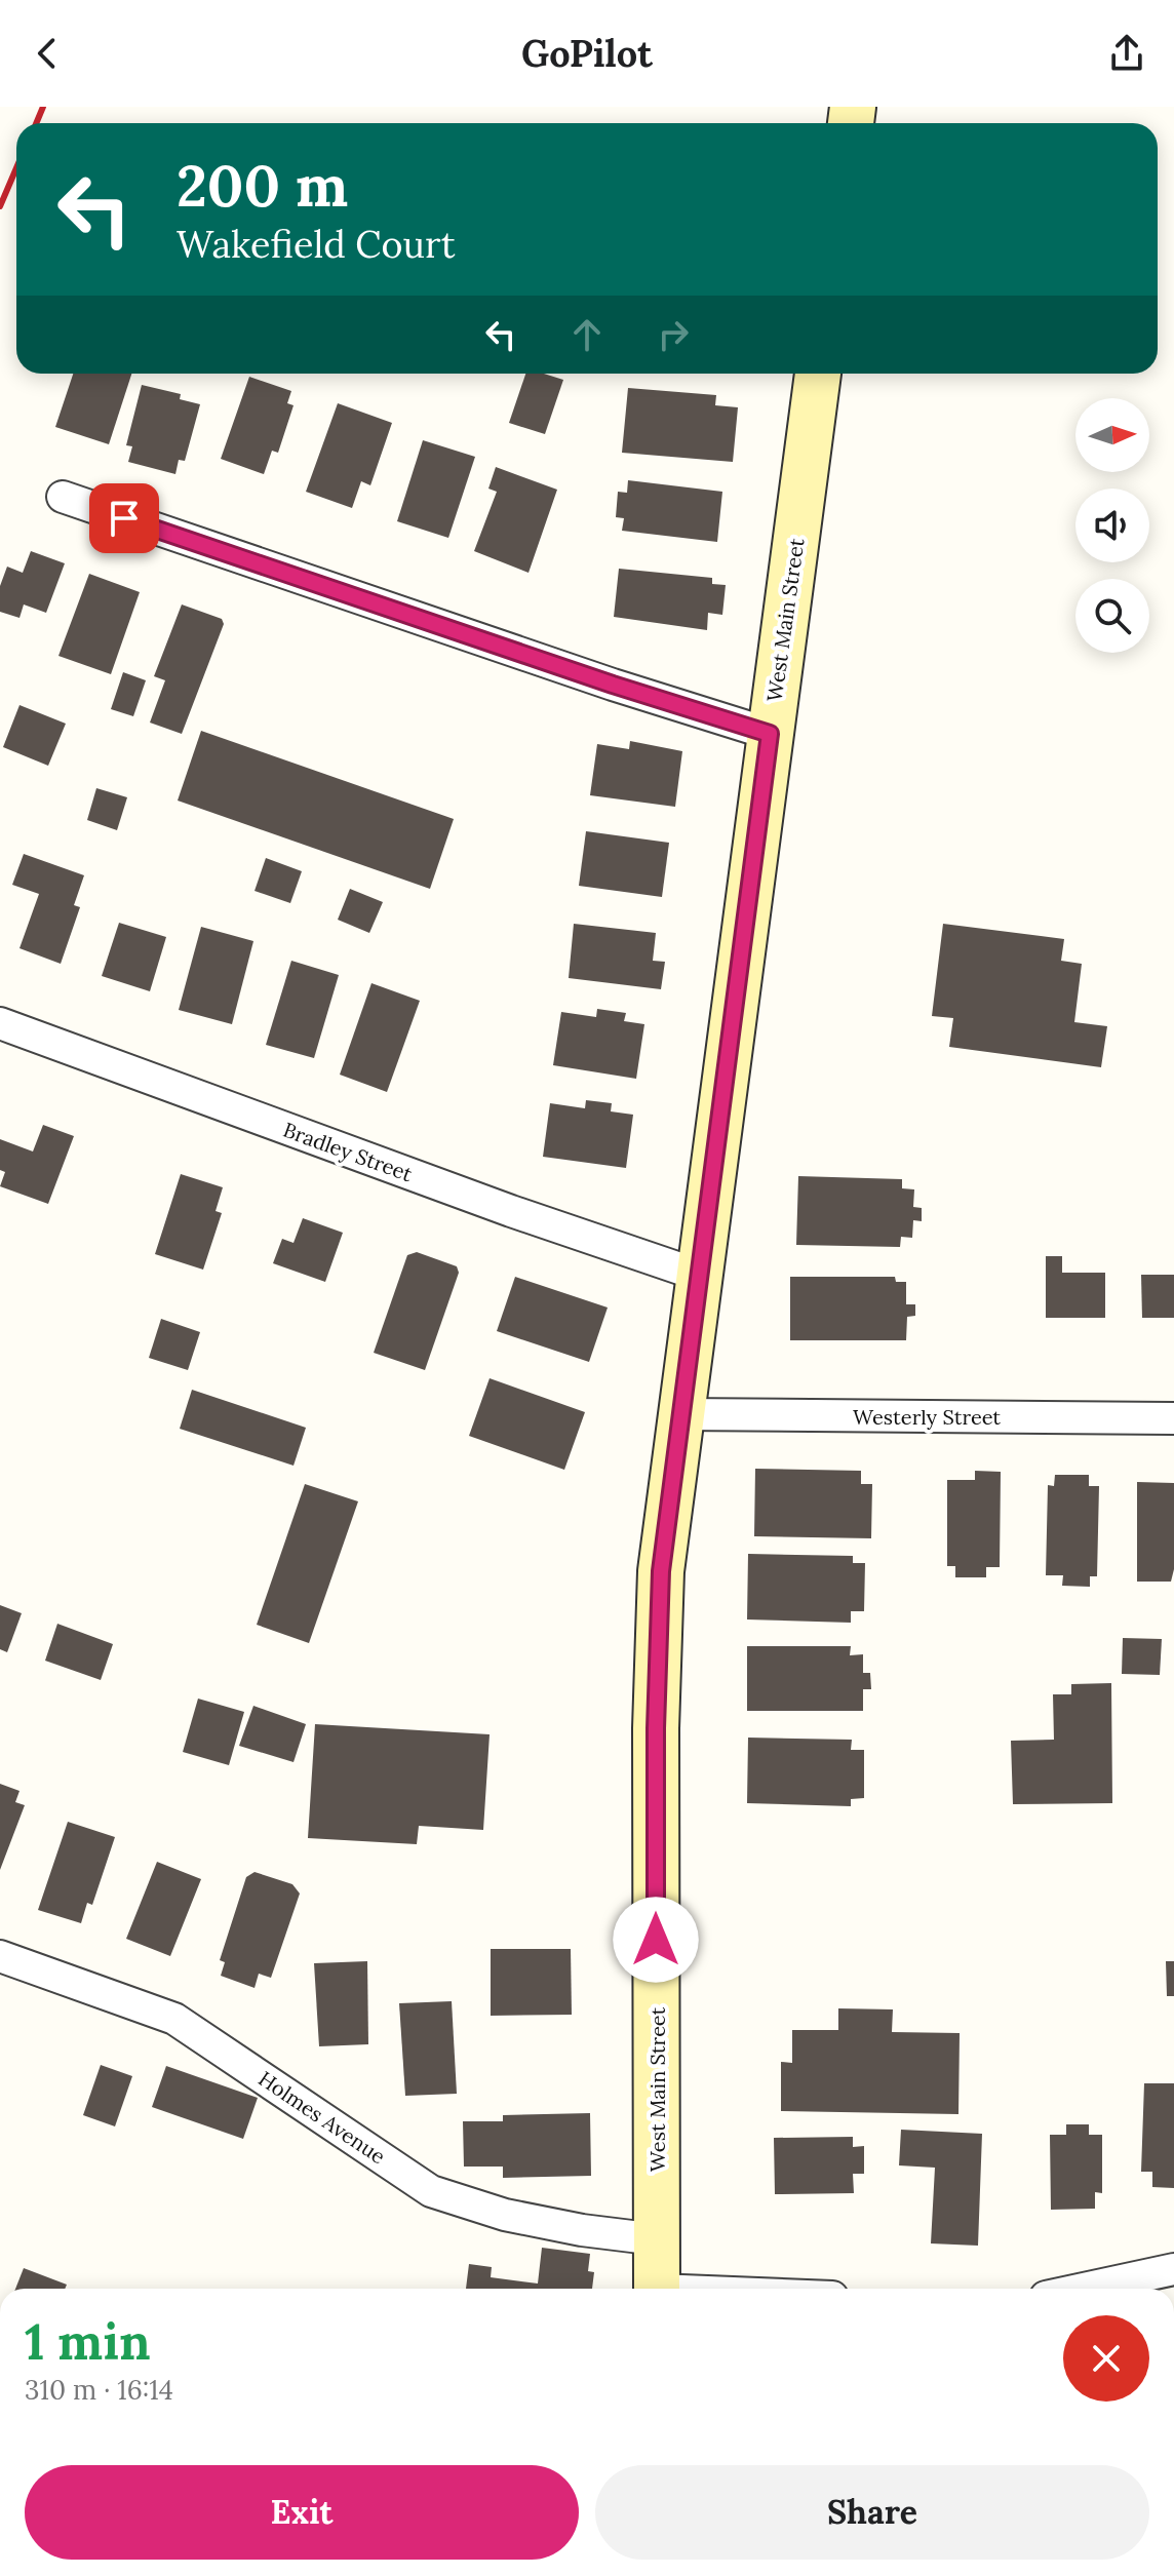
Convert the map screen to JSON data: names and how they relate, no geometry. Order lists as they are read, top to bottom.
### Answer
{
  "streets": {
    "main road": ["West Main Street"],
    "street": ["Bradley Street", "Westerly Street", "Holmes Avenue"]
  },
  "crossings": [
    ["West Main Street", "Bradley Street"],
    ["West Main Street", "Westerly Street"],
    ["West Main Street", "Holmes Avenue"]
  ],
  "north": "right",
  "page": {
    "header": "GoPilot",
    "turn": ["200 m", "Wakefield Court"],
    "heading": ["1 min", "310 m · 16:14"],
    "buttons": ["Exit", "Share"]
  }
}
